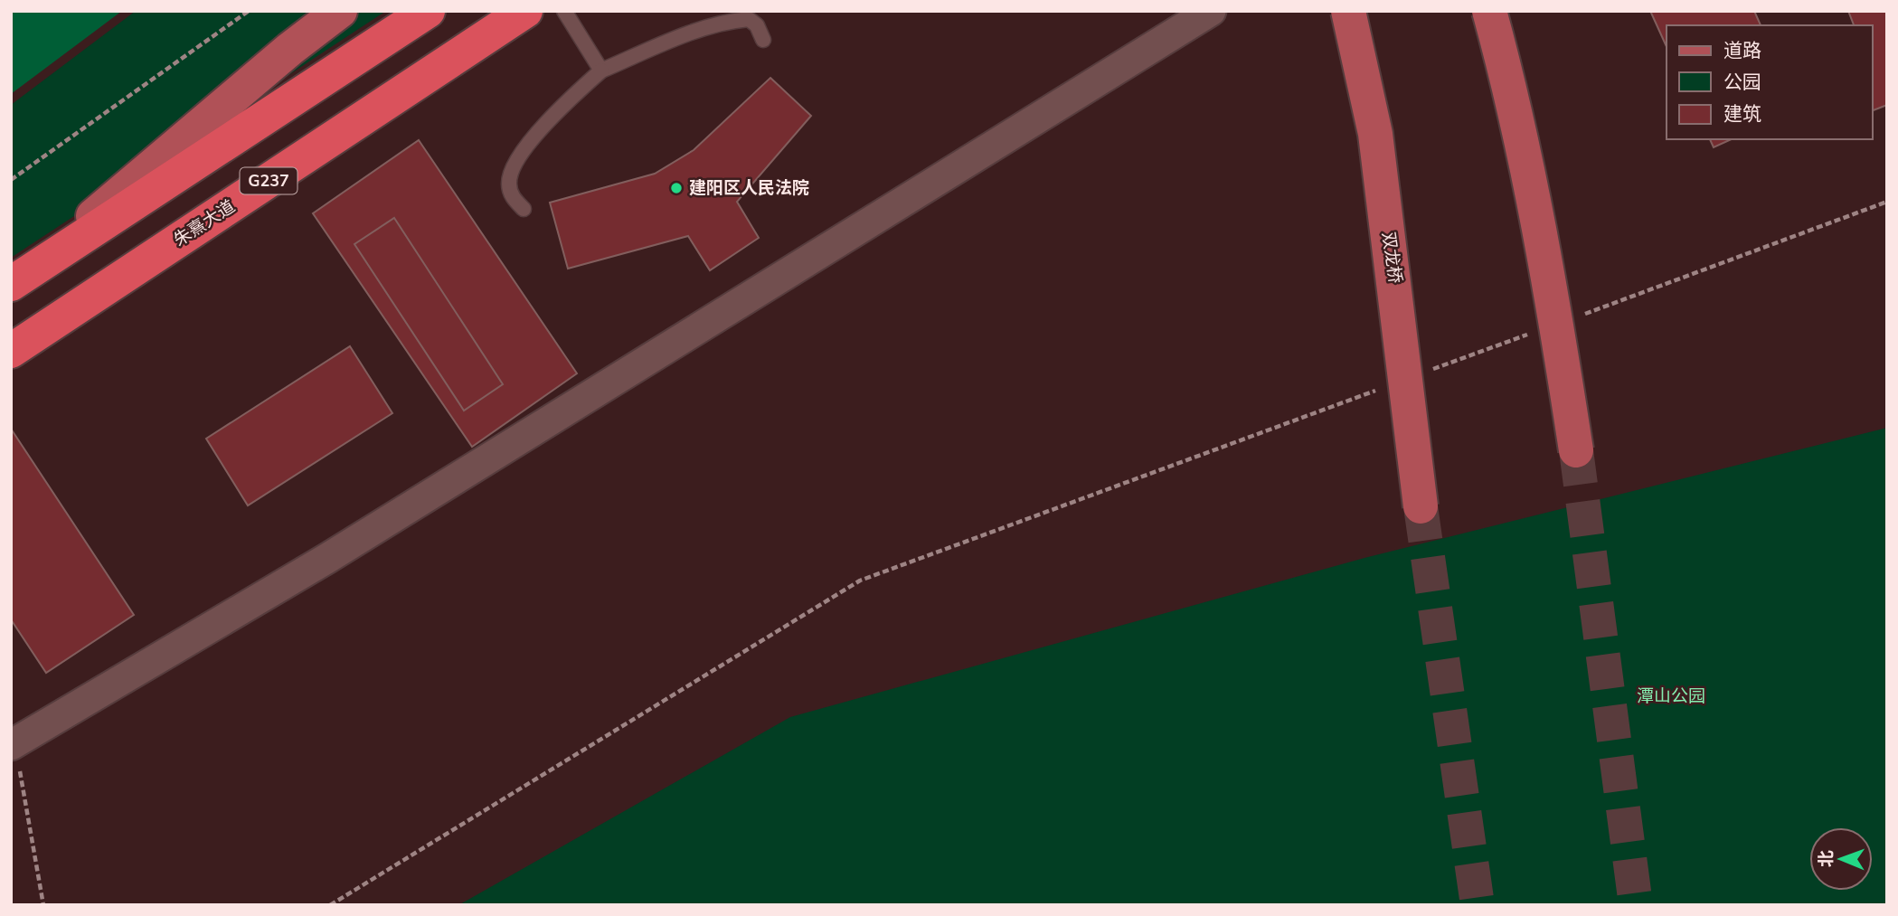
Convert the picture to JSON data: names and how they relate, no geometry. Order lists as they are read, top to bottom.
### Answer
{
  "streets": {
    "highway": ["G237", "朱熹大道"],
    "main road": ["双龙桥"]
  },
  "parks": ["潭山公园"],
  "places": ["建阳区人民法院"],
  "legend": ["道路", "公园", "建筑"],
  "north": "left"
}
